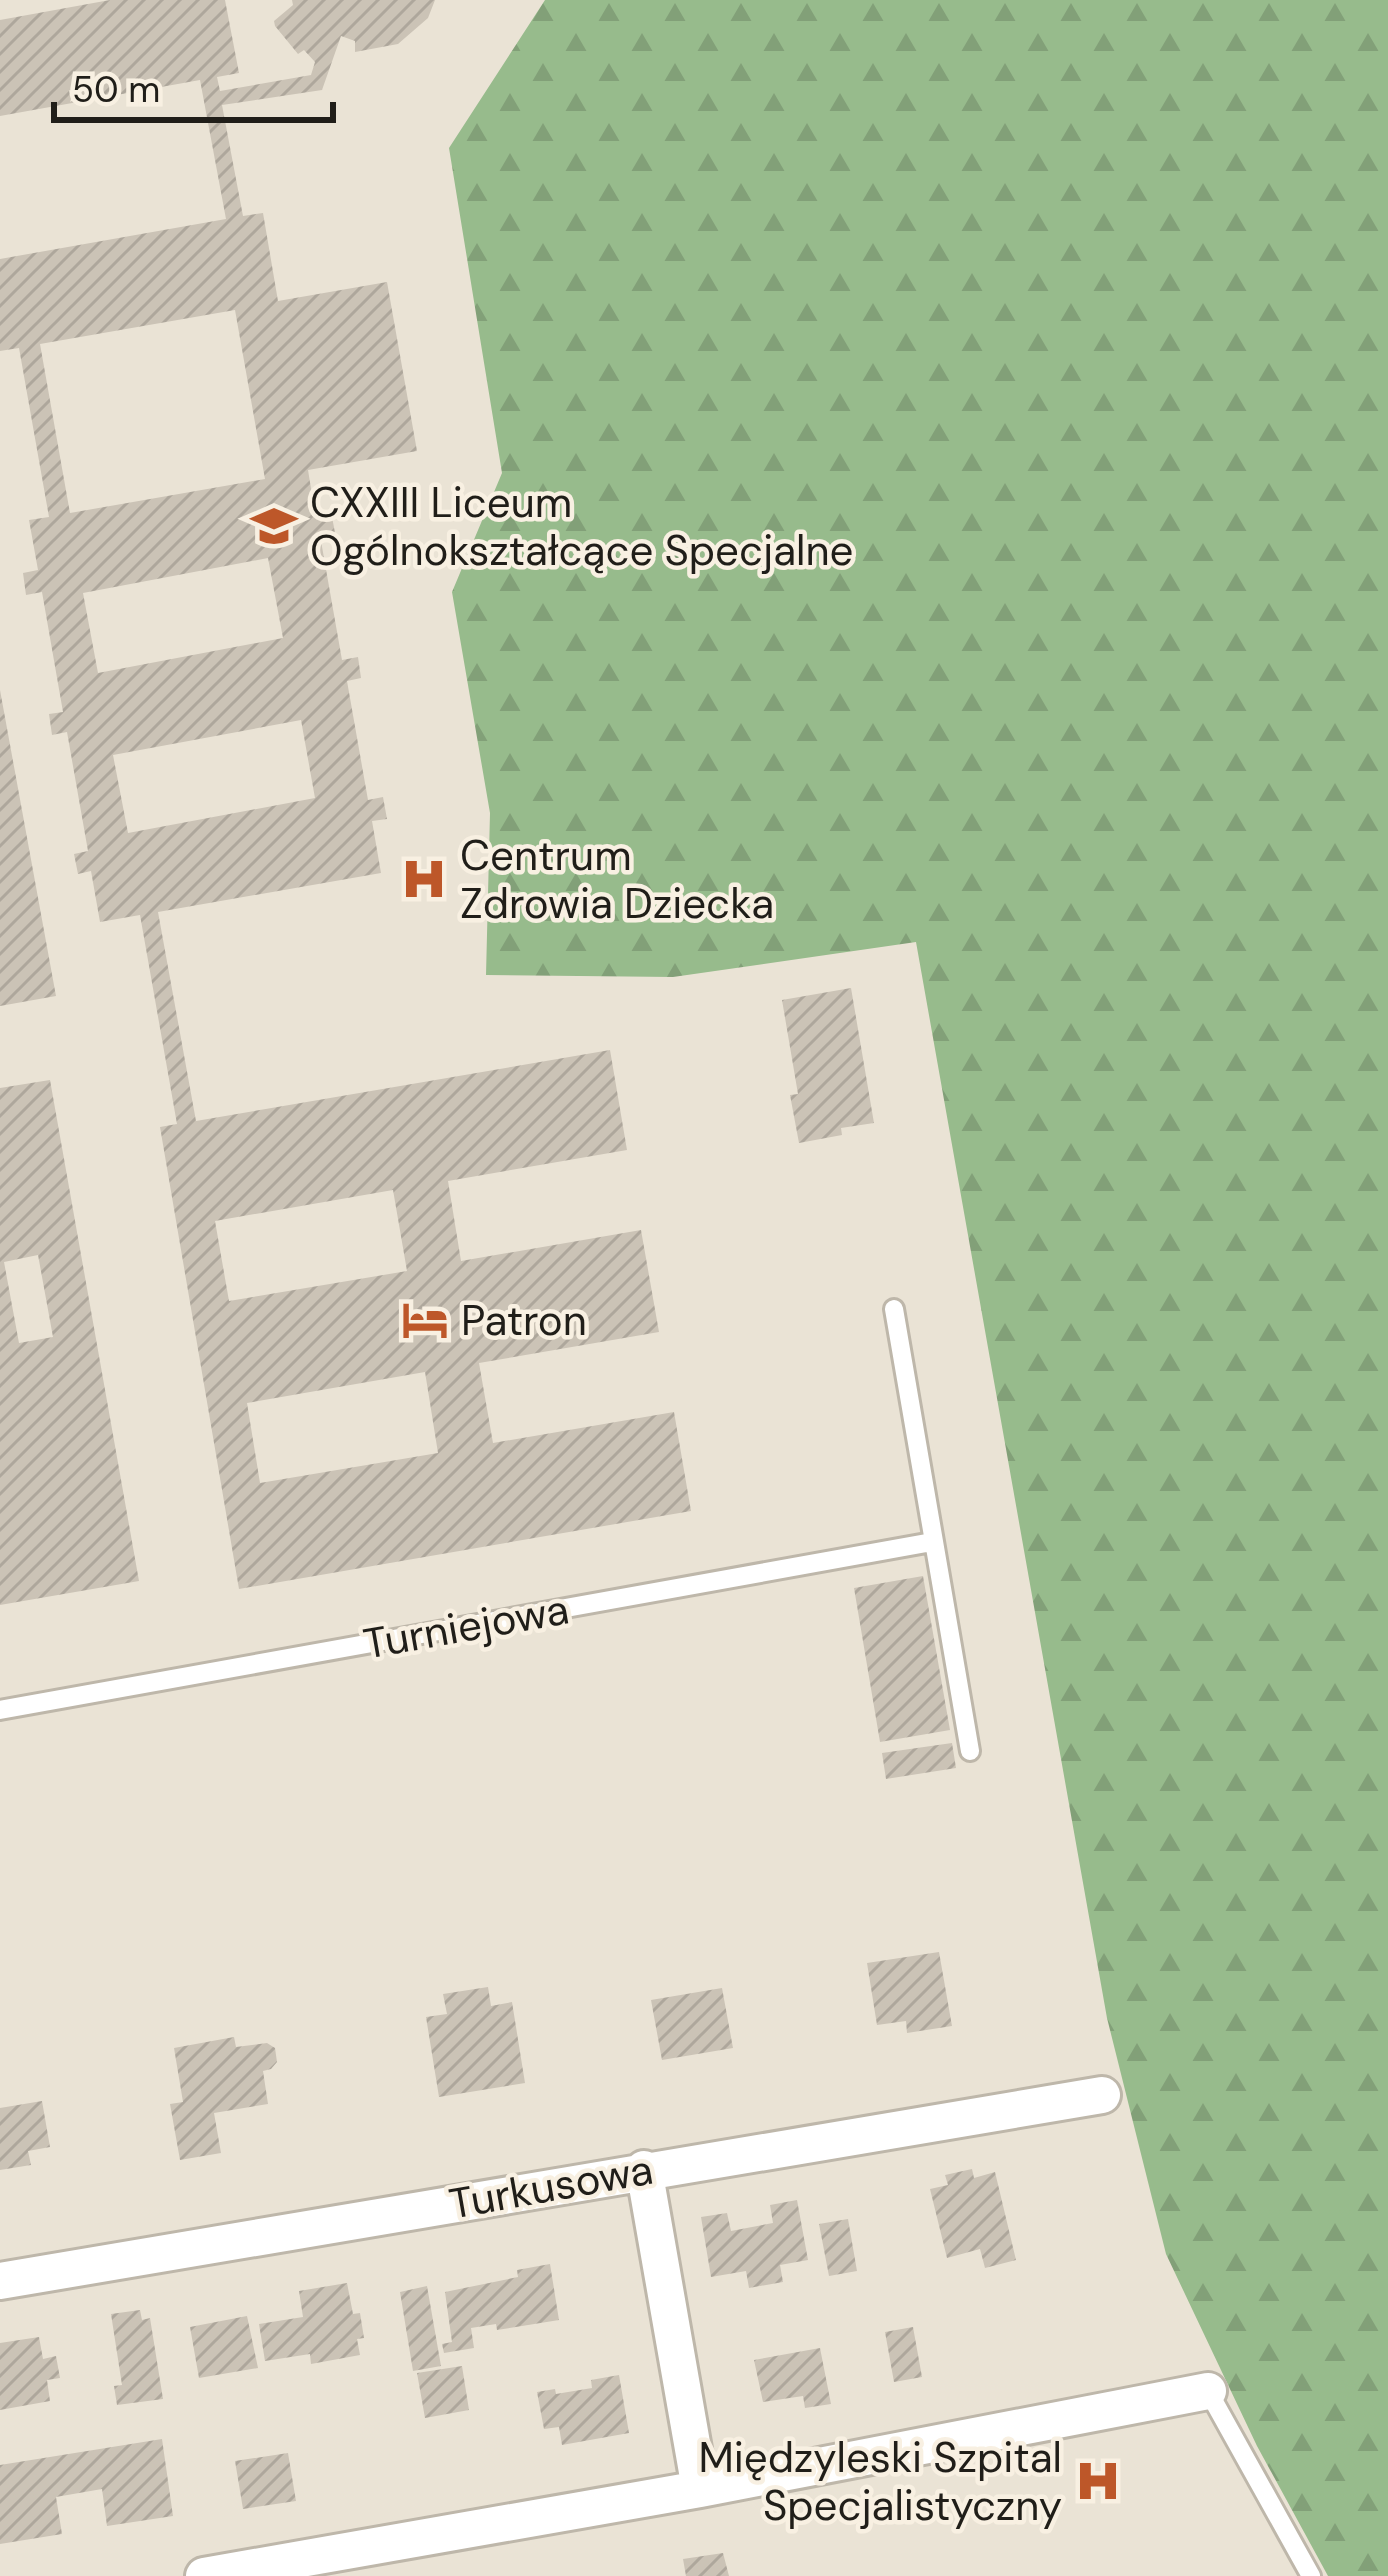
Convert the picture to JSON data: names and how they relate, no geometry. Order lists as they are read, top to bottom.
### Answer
{
  "streets": {
    "street": ["Turkusowa"],
    "lane": ["Turniejowa"]
  },
  "places": {
    "school or university": ["CXXIII Liceum Ogólnokształcące Specjalne"],
    "hospital": ["Centrum Zdrowia Dziecka", "Międzyleski Szpital Specjalistyczny"],
    "hotel": ["Patron"]
  },
  "scale_bar": "50 m"
}
